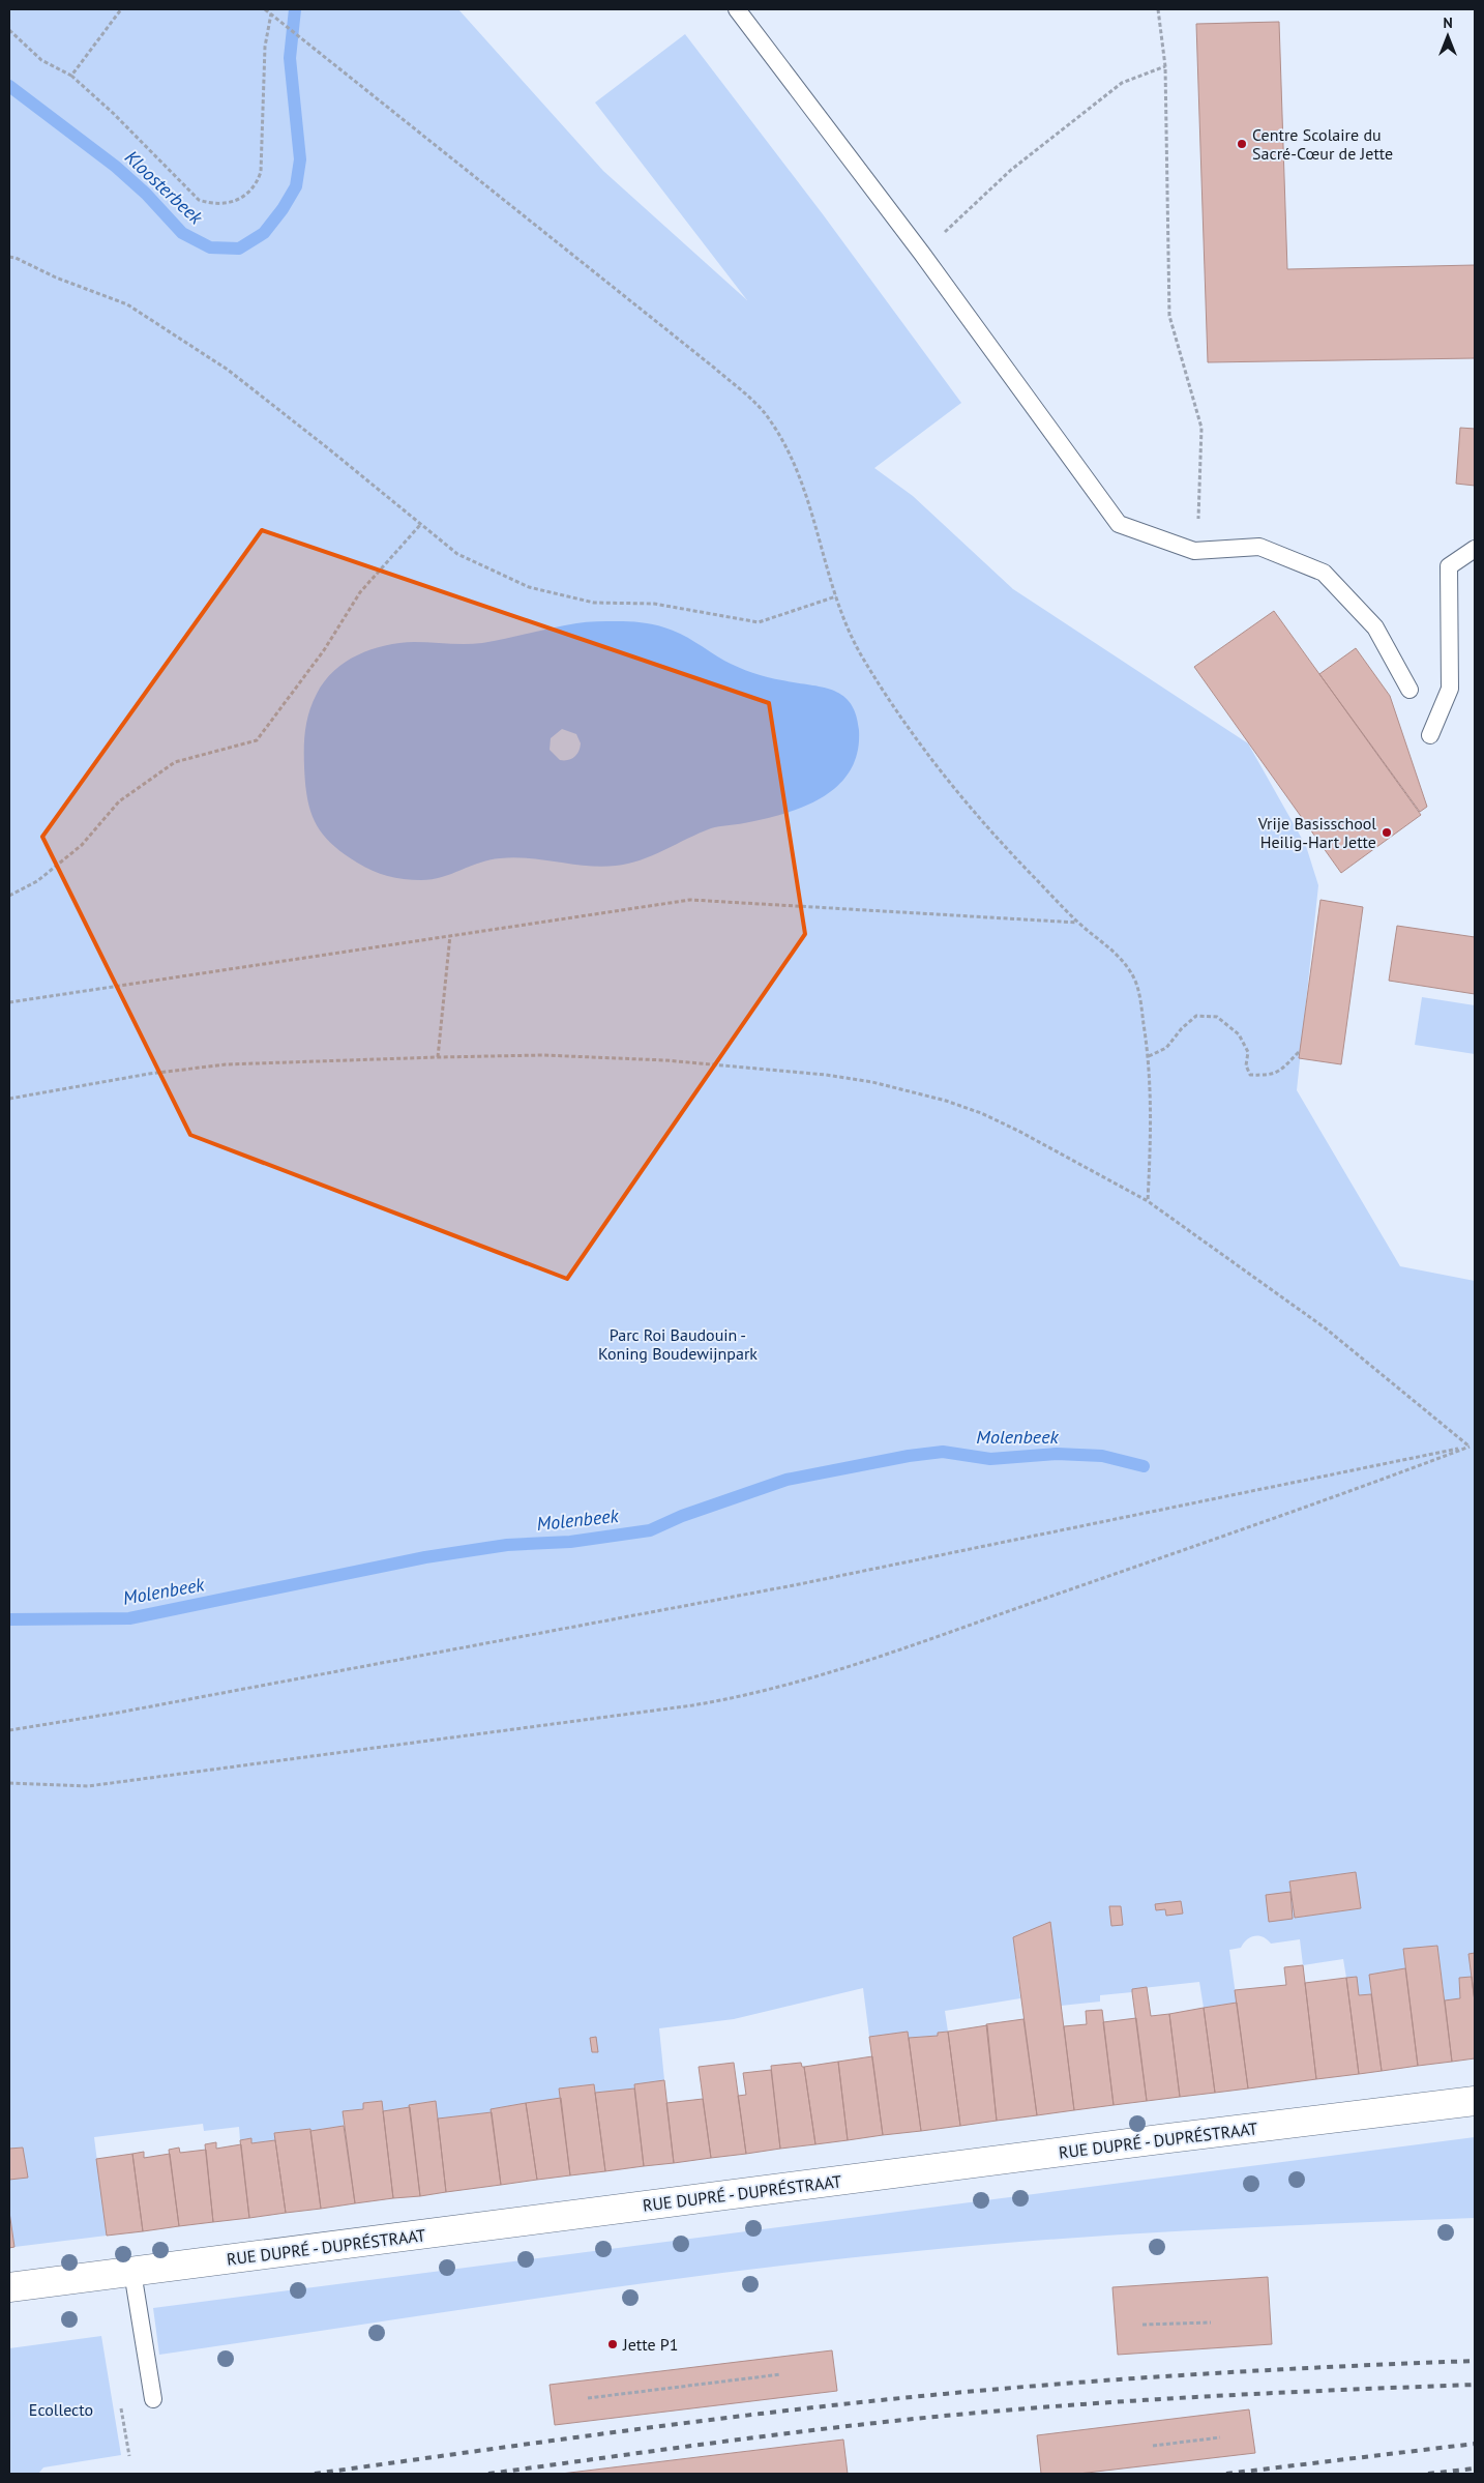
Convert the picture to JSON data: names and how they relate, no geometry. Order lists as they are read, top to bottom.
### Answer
{
  "streets": {
    "street": ["RUE DUPRÉ - DUPRÉSTRAAT"]
  },
  "water": ["Kloosterbeek", "Molenbeek"],
  "parks": ["Parc Roi Baudouin - Koning Boudewijnpark", "Ecollecto"],
  "places": ["Centre Scolaire du Sacré-Cœur de Jette", "Vrije Basisschool Heilig-Hart Jette", "Jette P1"],
  "north": "top"
}
